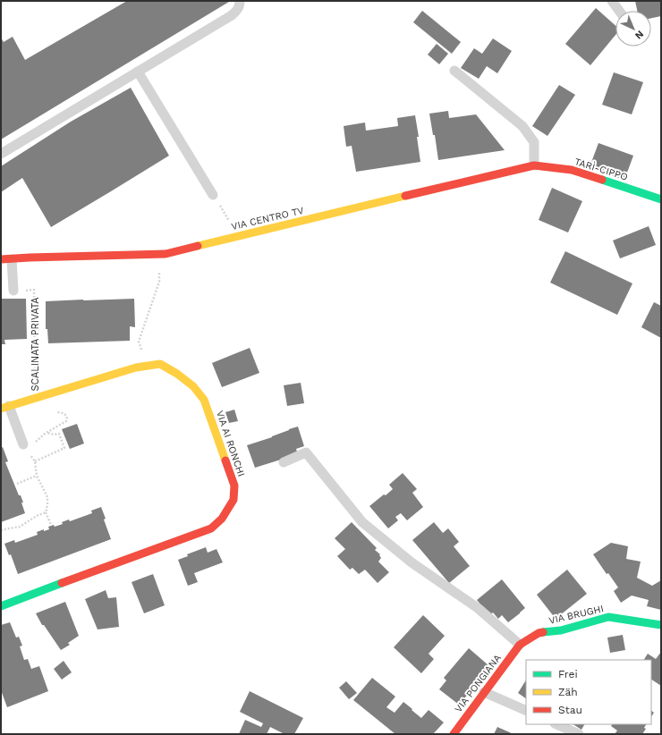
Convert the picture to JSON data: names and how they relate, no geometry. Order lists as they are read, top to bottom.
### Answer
{
  "streets": {
    "street": [
      "TARÌ-CIPPO",
      "VIA CENTRO TV",
      "VIA AI RONCHI",
      "VIA BRUGHI",
      "VIA PONGIANA"
    ],
    "path": ["SCALINATA PRIVATA"]
  },
  "crossings": [
    ["TARÌ-CIPPO", "VIA CENTRO TV"],
    ["SCALINATA PRIVATA", "VIA AI RONCHI"],
    ["VIA BRUGHI", "VIA PONGIANA"]
  ],
  "legend": ["Frei", "Zäh", "Stau"],
  "north": "bottom right"
}
